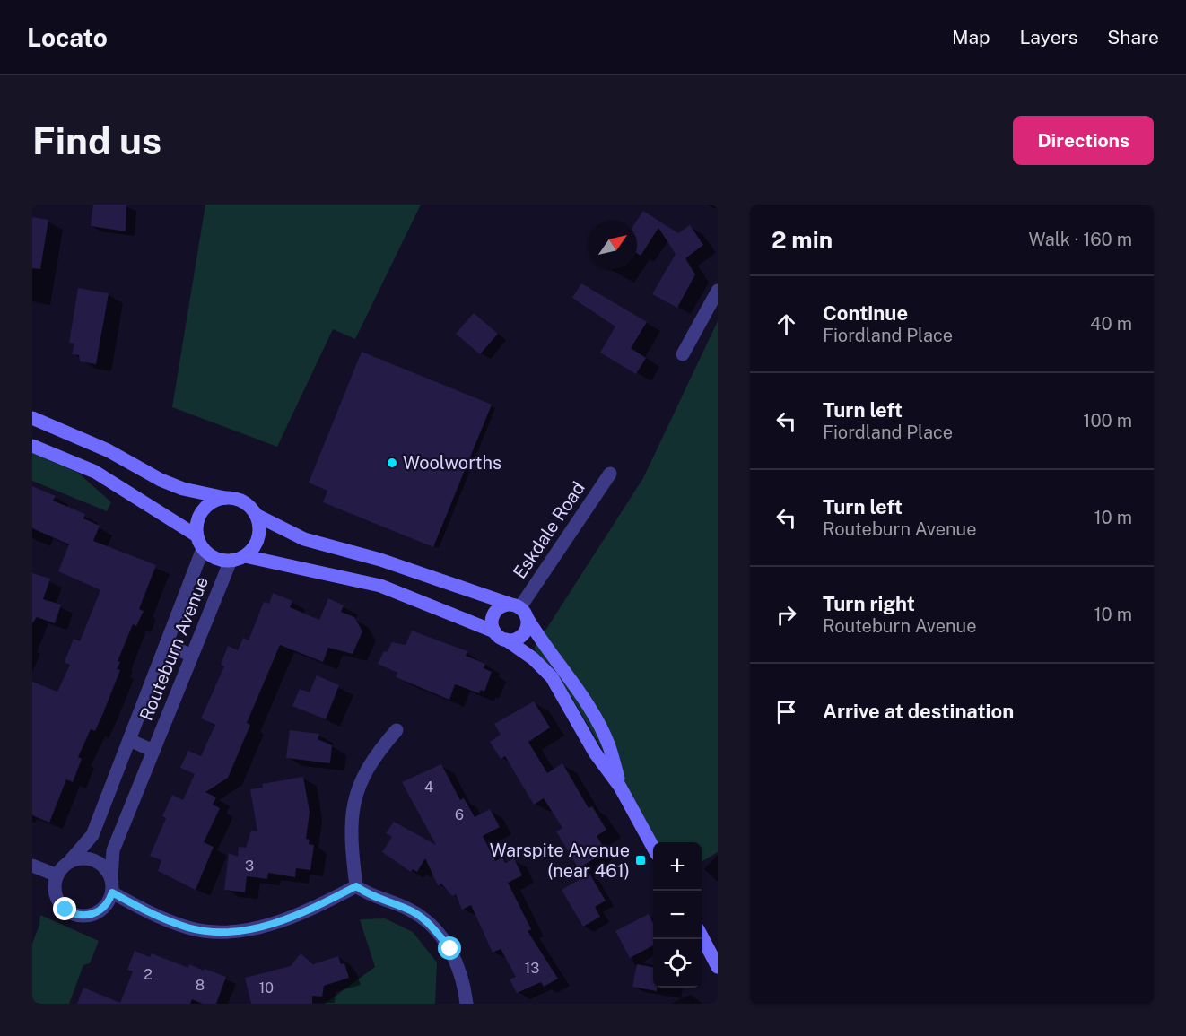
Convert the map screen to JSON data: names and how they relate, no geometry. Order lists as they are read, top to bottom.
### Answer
{
  "streets": {
    "street": ["Eskdale Road", "Routeburn Avenue"]
  },
  "places": {
    "other": ["Woolworths"],
    "transit": ["Warspite Avenue (near 461)"]
  },
  "house_numbers": [
    "4",
    "6",
    "3",
    "13",
    "2",
    "8",
    "10"
  ],
  "north": "top right",
  "page": {
    "header": "Locato",
    "nav": ["Map", "Layers", "Share"],
    "buttons": "Directions",
    "title": "Find us",
    "heading": ["2 min", "Walk · 160 m"],
    "list": [
      ["Continue", "Fiordland Place", "40 m"],
      ["Turn left", "Fiordland Place", "100 m"],
      ["Turn left", "Routeburn Avenue", "10 m"],
      ["Turn right", "Routeburn Avenue", "10 m"],
      "Arrive at destination"
    ],
    "map_buttons": ["+", "−"]
  }
}
